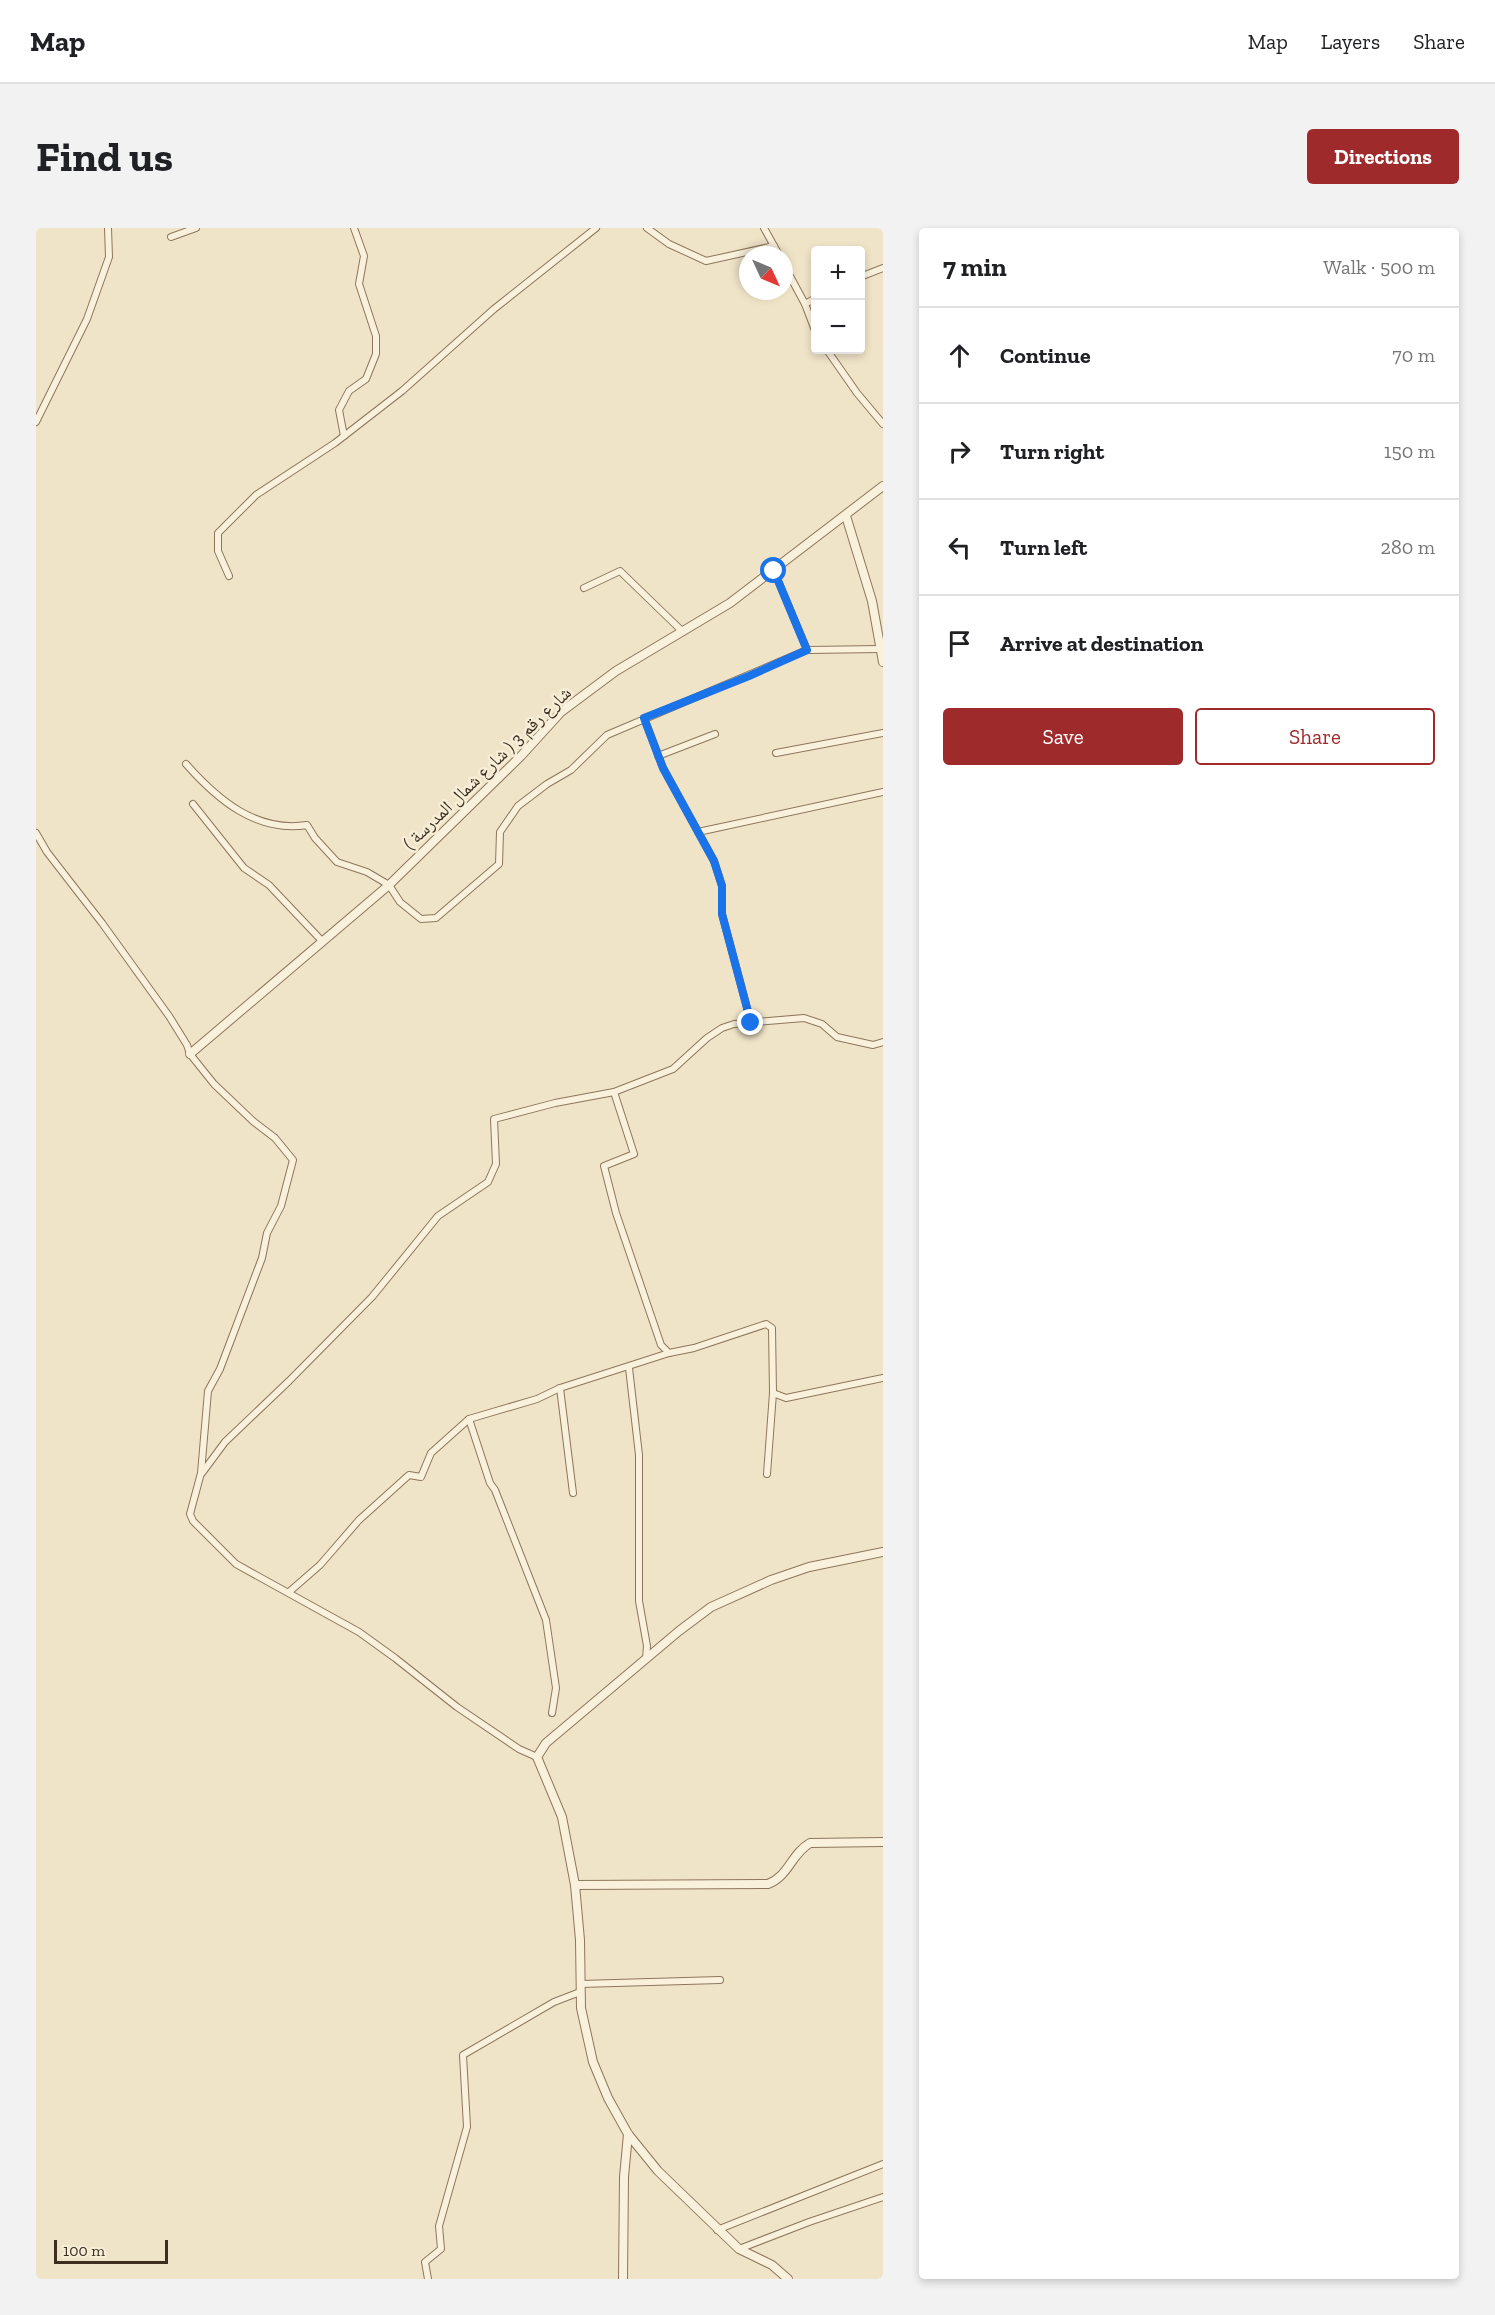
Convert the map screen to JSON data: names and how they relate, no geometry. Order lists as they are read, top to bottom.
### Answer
{
  "streets": {
    "street": ["شارع رقم 3 ( شارع شمال المدرسة )"]
  },
  "scale_bar": "100 m",
  "north": "bottom right",
  "page": {
    "header": "Map",
    "nav": ["Map", "Layers", "Share"],
    "buttons": [
      "Directions",
      ["Save", "Share"]
    ],
    "title": "Find us",
    "heading": ["7 min", "Walk · 500 m"],
    "map_buttons": ["+", "−"],
    "list": [
      ["Continue", "70 m"],
      ["Turn right", "150 m"],
      ["Turn left", "280 m"],
      "Arrive at destination"
    ],
    "scale": "100 m"
  }
}
